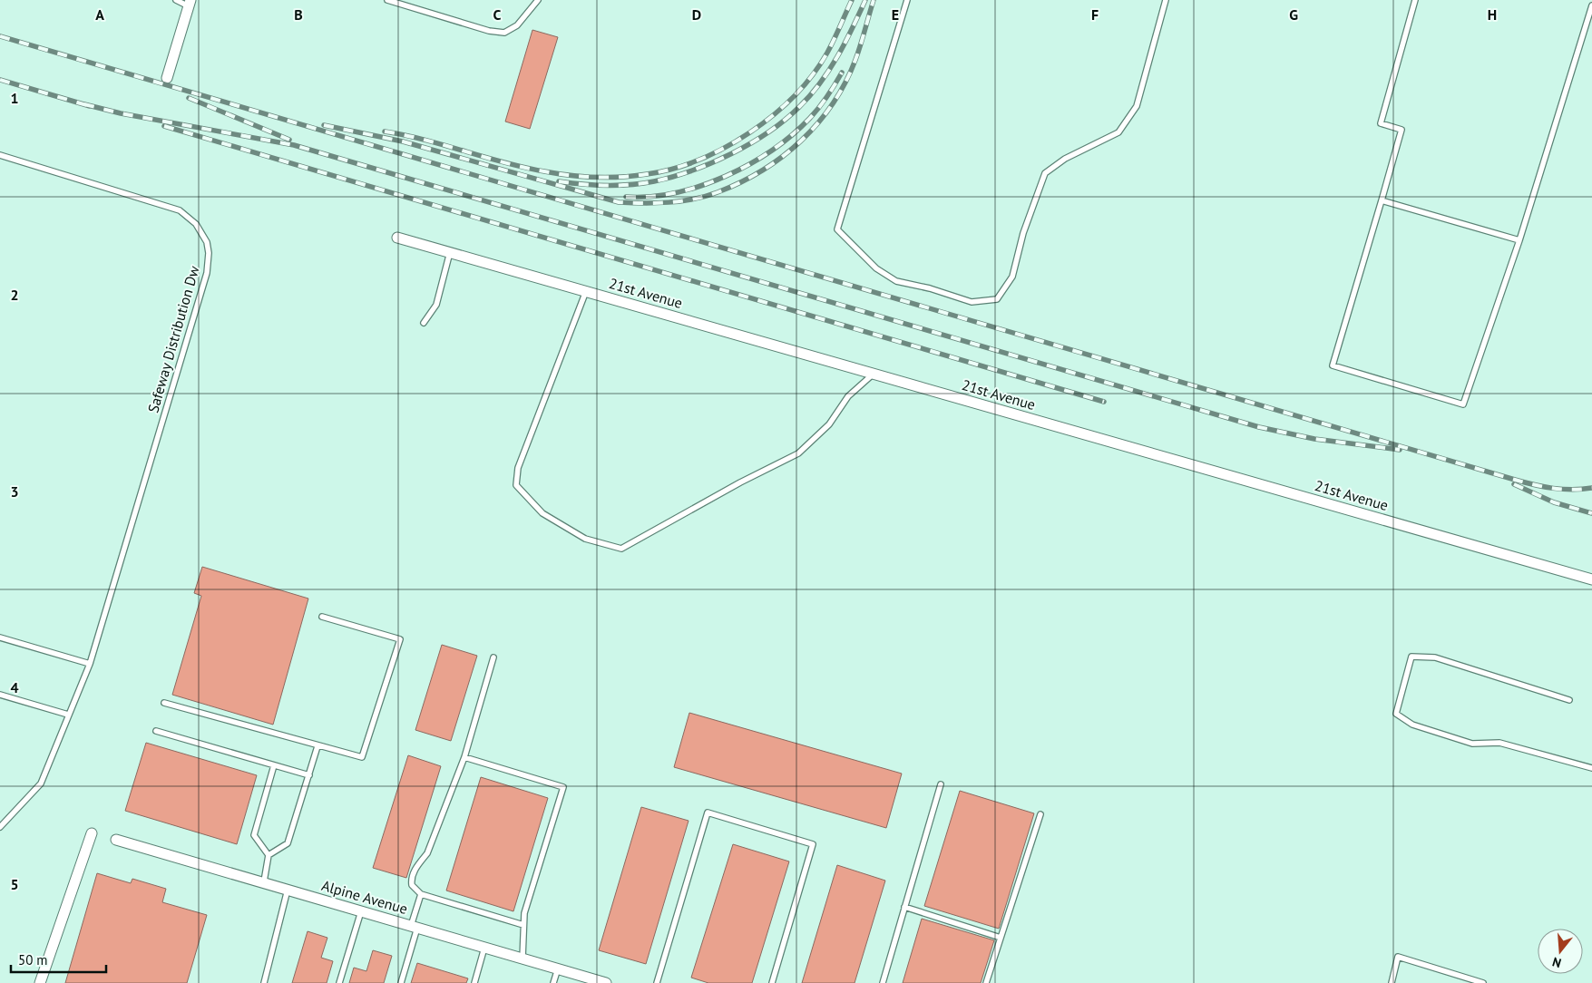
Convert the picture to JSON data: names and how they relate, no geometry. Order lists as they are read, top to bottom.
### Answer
{
  "streets": {
    "street": ["21st Avenue", "Alpine Avenue"],
    "lane": ["Safeway Distribution Dw"]
  },
  "scale_bar": "50 m",
  "north": "bottom",
  "grid": {
    "columns": [
      "A",
      "B",
      "C",
      "D",
      "E",
      "F",
      "G",
      "H"
    ],
    "rows": [
      "1",
      "2",
      "3",
      "4",
      "5"
    ]
  }
}
